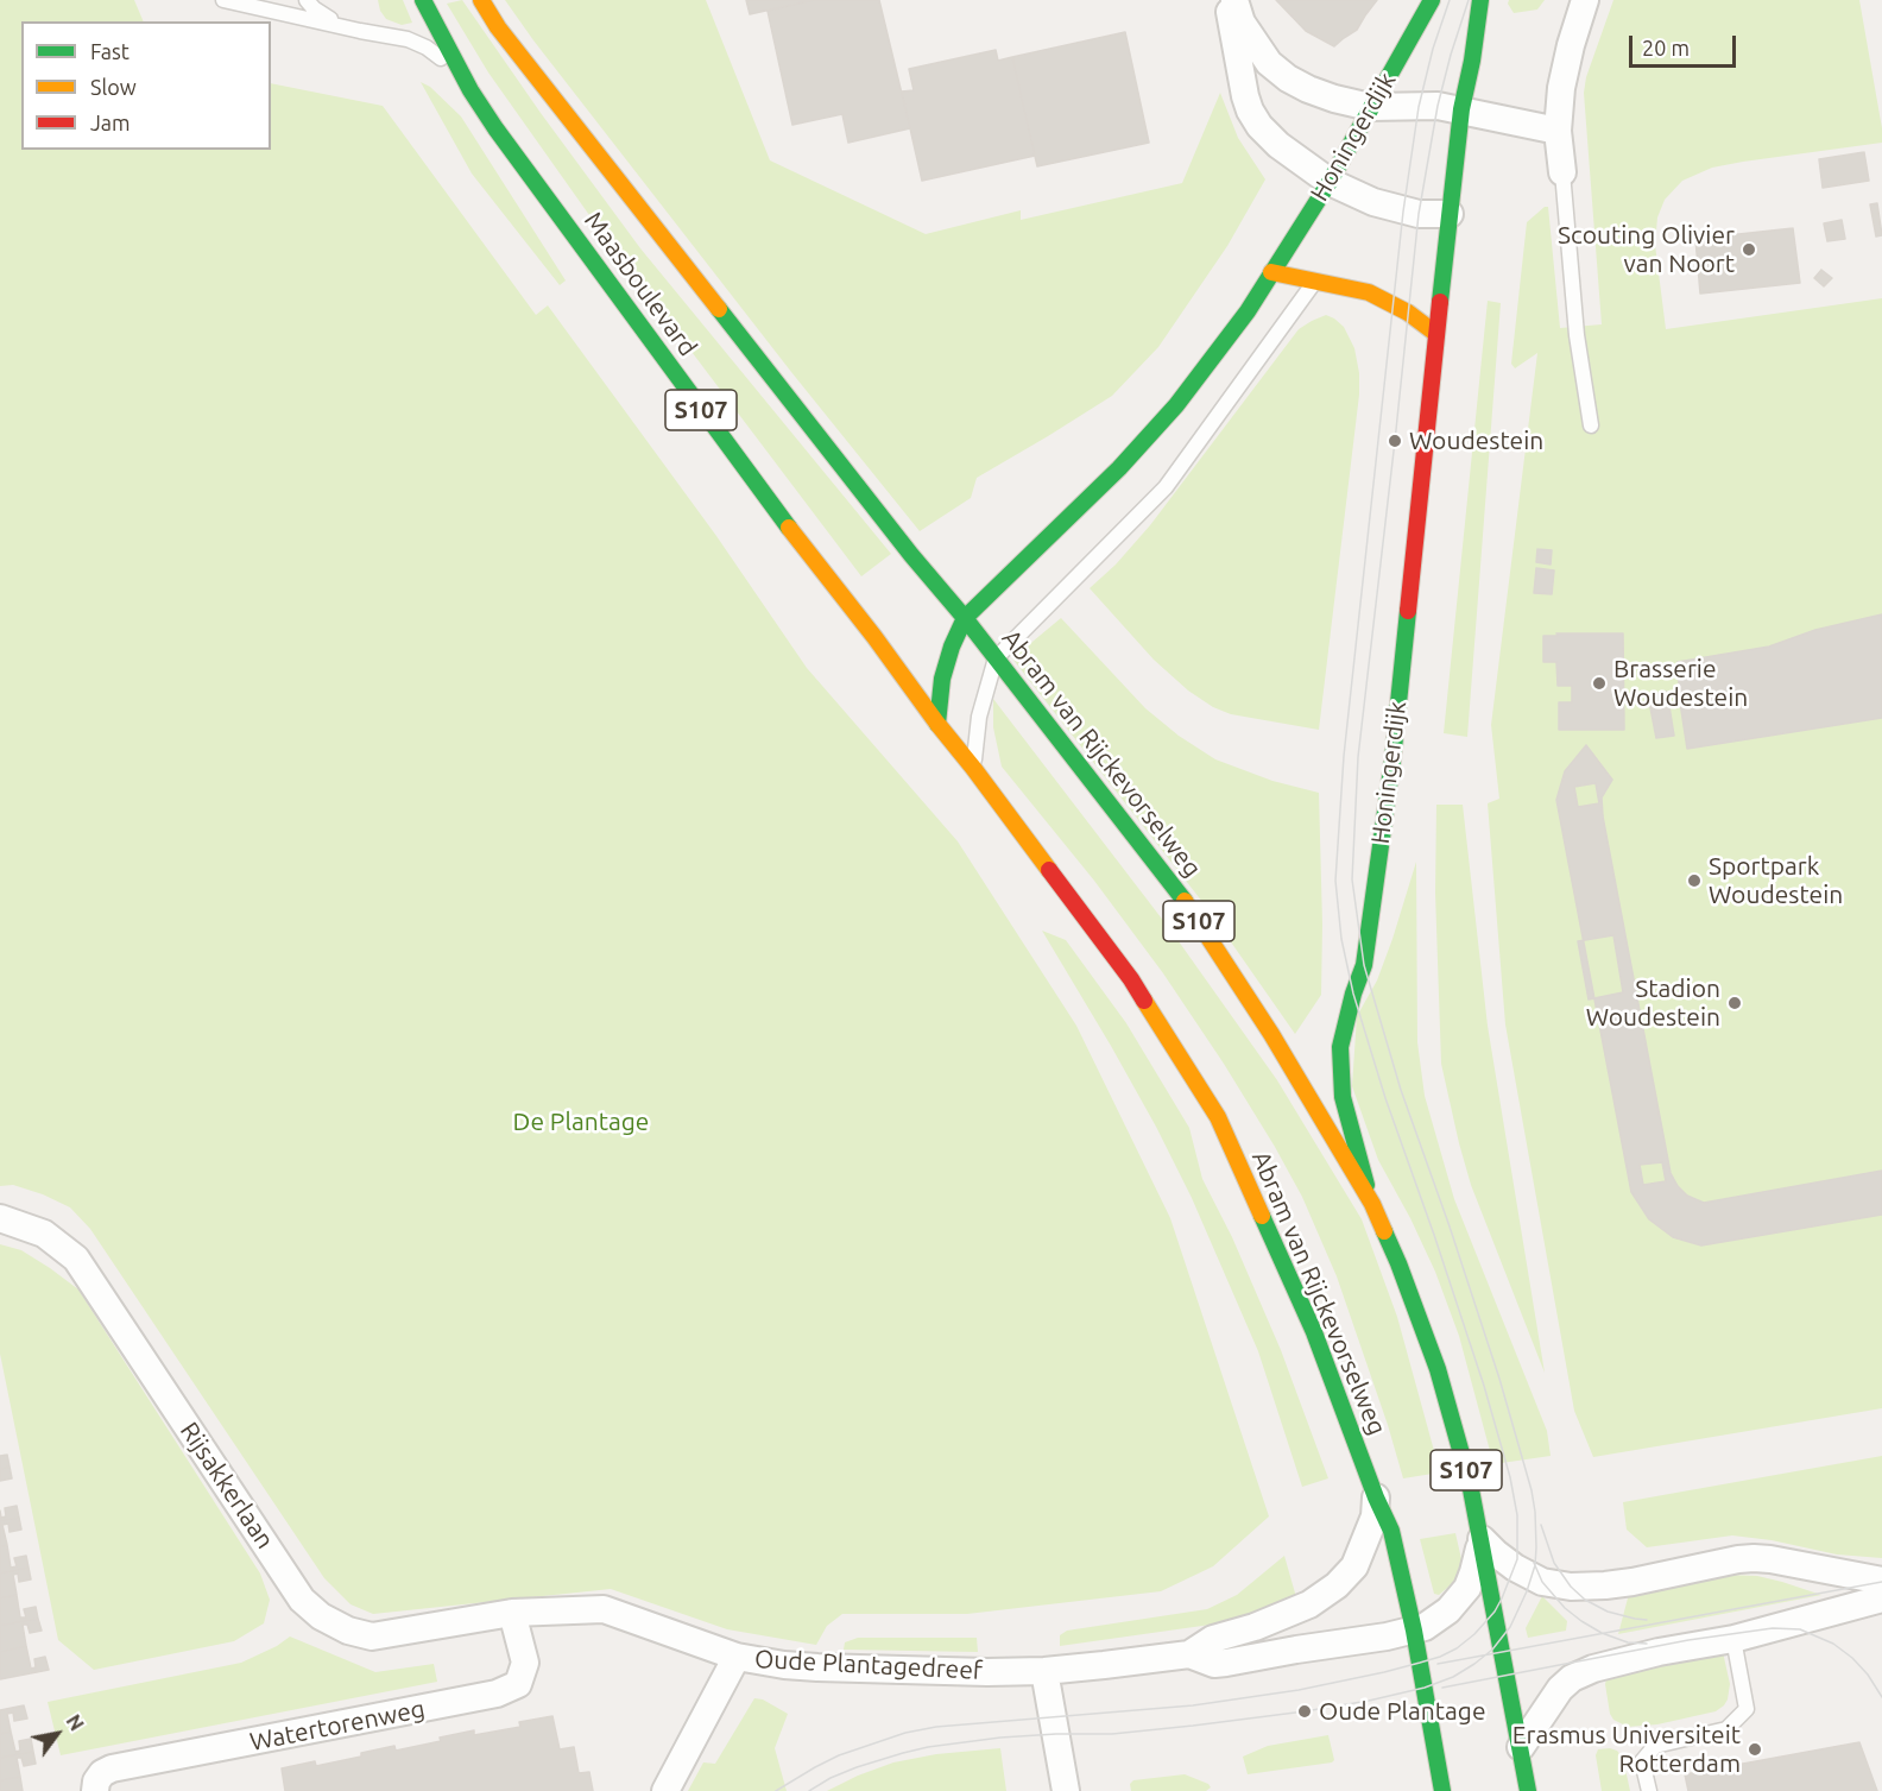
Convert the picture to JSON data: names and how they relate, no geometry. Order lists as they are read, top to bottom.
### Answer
{
  "streets": {
    "main road": [
      "Honingerdijk",
      "Maasboulevard",
      "S107",
      "Abram van Rijckevorselweg"
    ],
    "street": ["Rijsakkerlaan", "Oude Plantagedreef", "Watertorenweg"]
  },
  "crossings": [
    ["Honingerdijk", "Maasboulevard"],
    ["Honingerdijk", "Abram van Rijckevorselweg"],
    ["Maasboulevard", "Abram van Rijckevorselweg"],
    ["Abram van Rijckevorselweg", "Oude Plantagedreef"],
    ["Rijsakkerlaan", "Oude Plantagedreef"],
    ["Rijsakkerlaan", "Watertorenweg"],
    ["Oude Plantagedreef", "Watertorenweg"]
  ],
  "parks": ["De Plantage"],
  "places": [
    "Scouting Olivier van Noort",
    "Woudestein",
    "Brasserie Woudestein",
    "Sportpark Woudestein",
    "Stadion Woudestein",
    "Oude Plantage",
    "Erasmus Universiteit Rotterdam"
  ],
  "legend": ["Fast", "Slow", "Jam"],
  "scale_bar": "20 m",
  "north": "top right"
}
